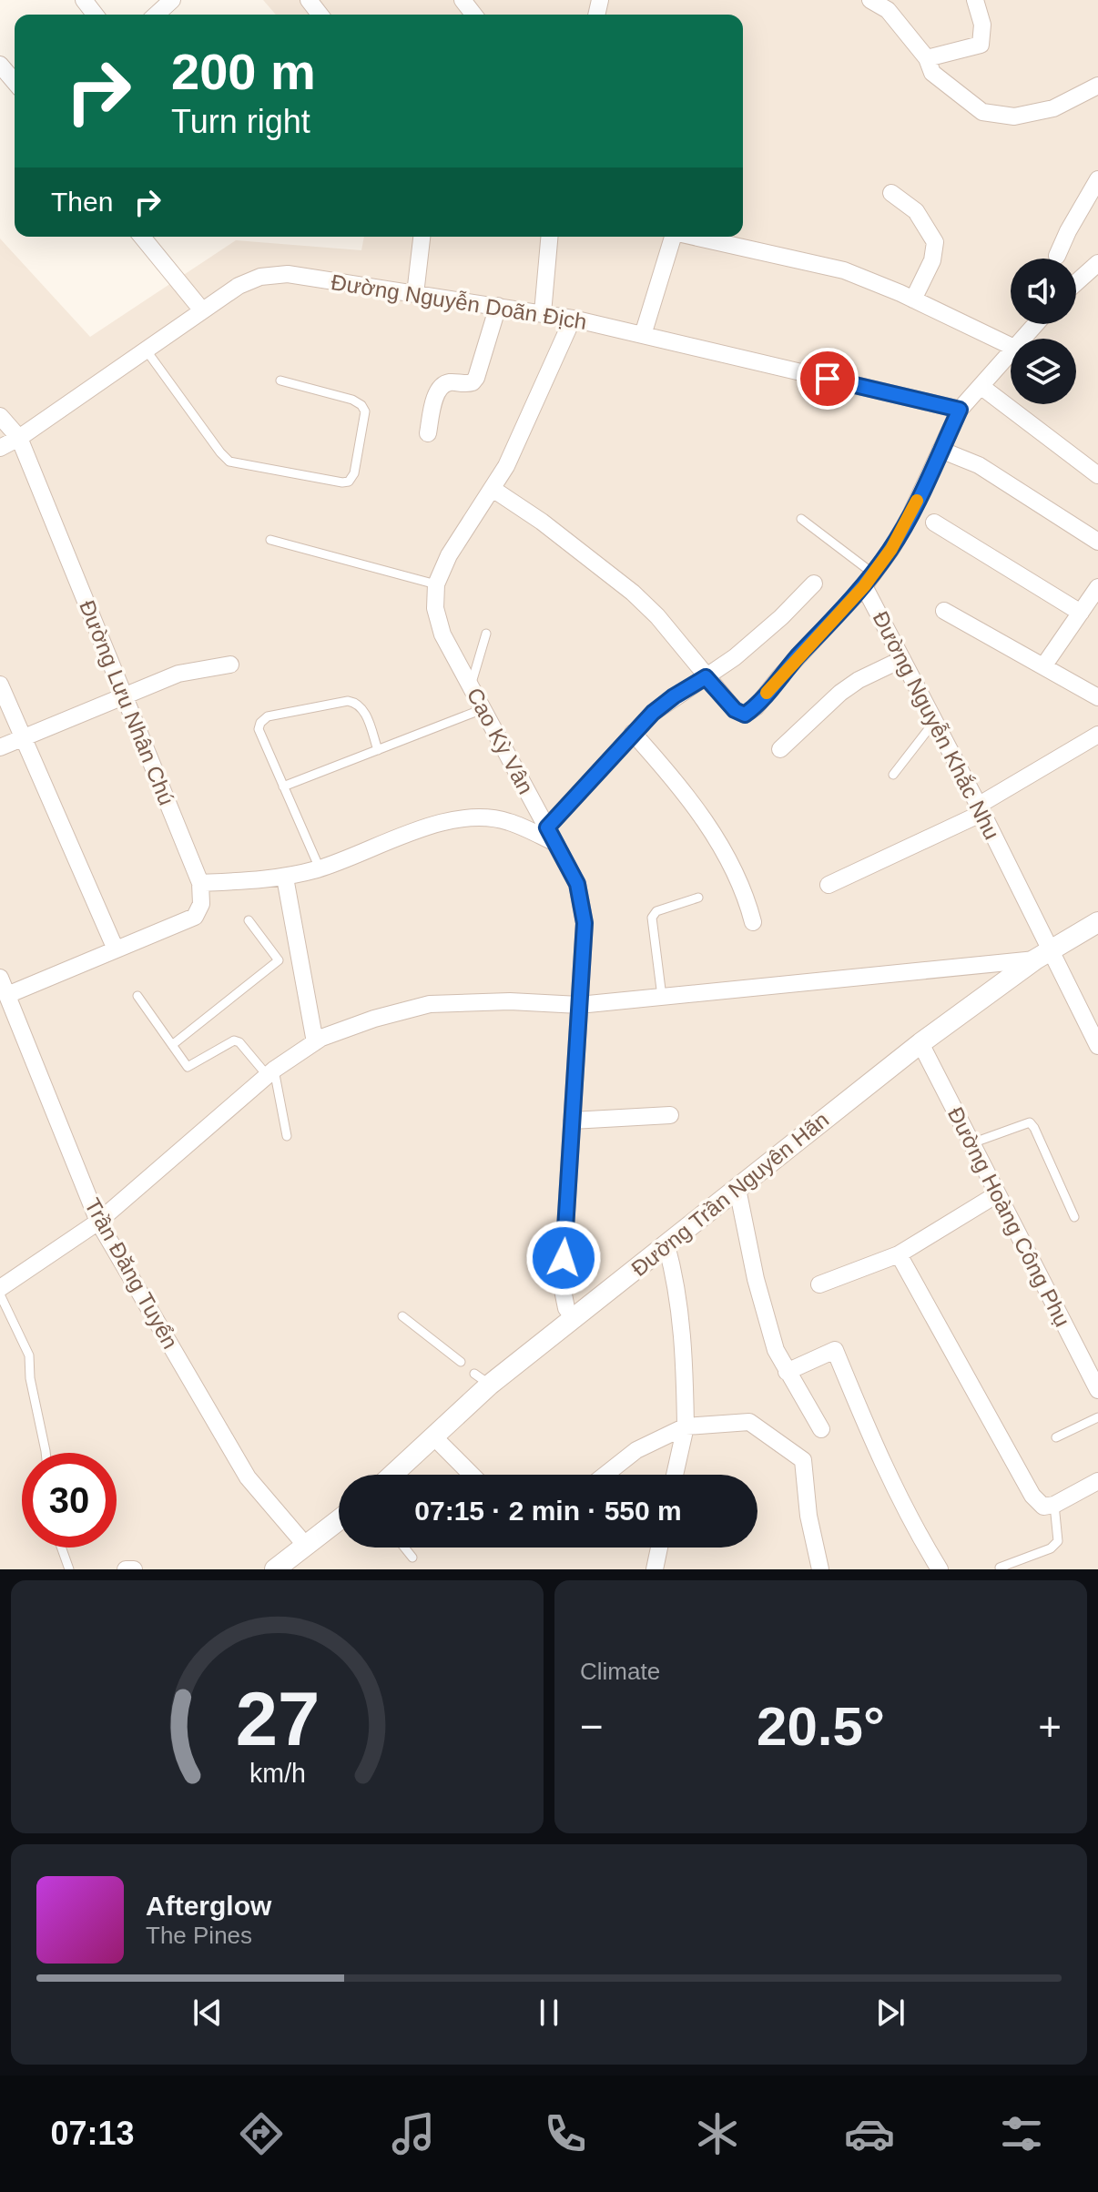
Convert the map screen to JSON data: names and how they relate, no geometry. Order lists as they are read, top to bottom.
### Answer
{
  "streets": {
    "street": [
      "Đường Nguyễn Doãn Địch",
      "Đường Lưu Nhân Chú",
      "Đường Nguyễn Khắc Nhu",
      "Cao Kỳ Vân",
      "Đường Trần Nguyên Hãn",
      "Đường Hoàng Công Phụ",
      "Trần Đăng Tuyển"
    ]
  },
  "crossings": [
    ["Đường Nguyễn Doãn Địch", "Đường Lưu Nhân Chú"],
    ["Đường Nguyễn Doãn Địch", "Cao Kỳ Vân"],
    ["Đường Nguyễn Khắc Nhu", "Đường Trần Nguyên Hãn"],
    ["Cao Kỳ Vân", "Đường Trần Nguyên Hãn"],
    ["Đường Trần Nguyên Hãn", "Đường Hoàng Công Phụ"]
  ],
  "page": {
    "turn": ["200 m", "Turn right"],
    "then": "Then",
    "limit": "30",
    "trip": "07:15 · 2 min · 550 m",
    "tile": "Climate",
    "heat": ["−", "20.5°", "+"],
    "song": ["Afterglow", "The Pines"],
    "tabs": "07:13",
    "gauge": ["27", "km/h"]
  }
}
